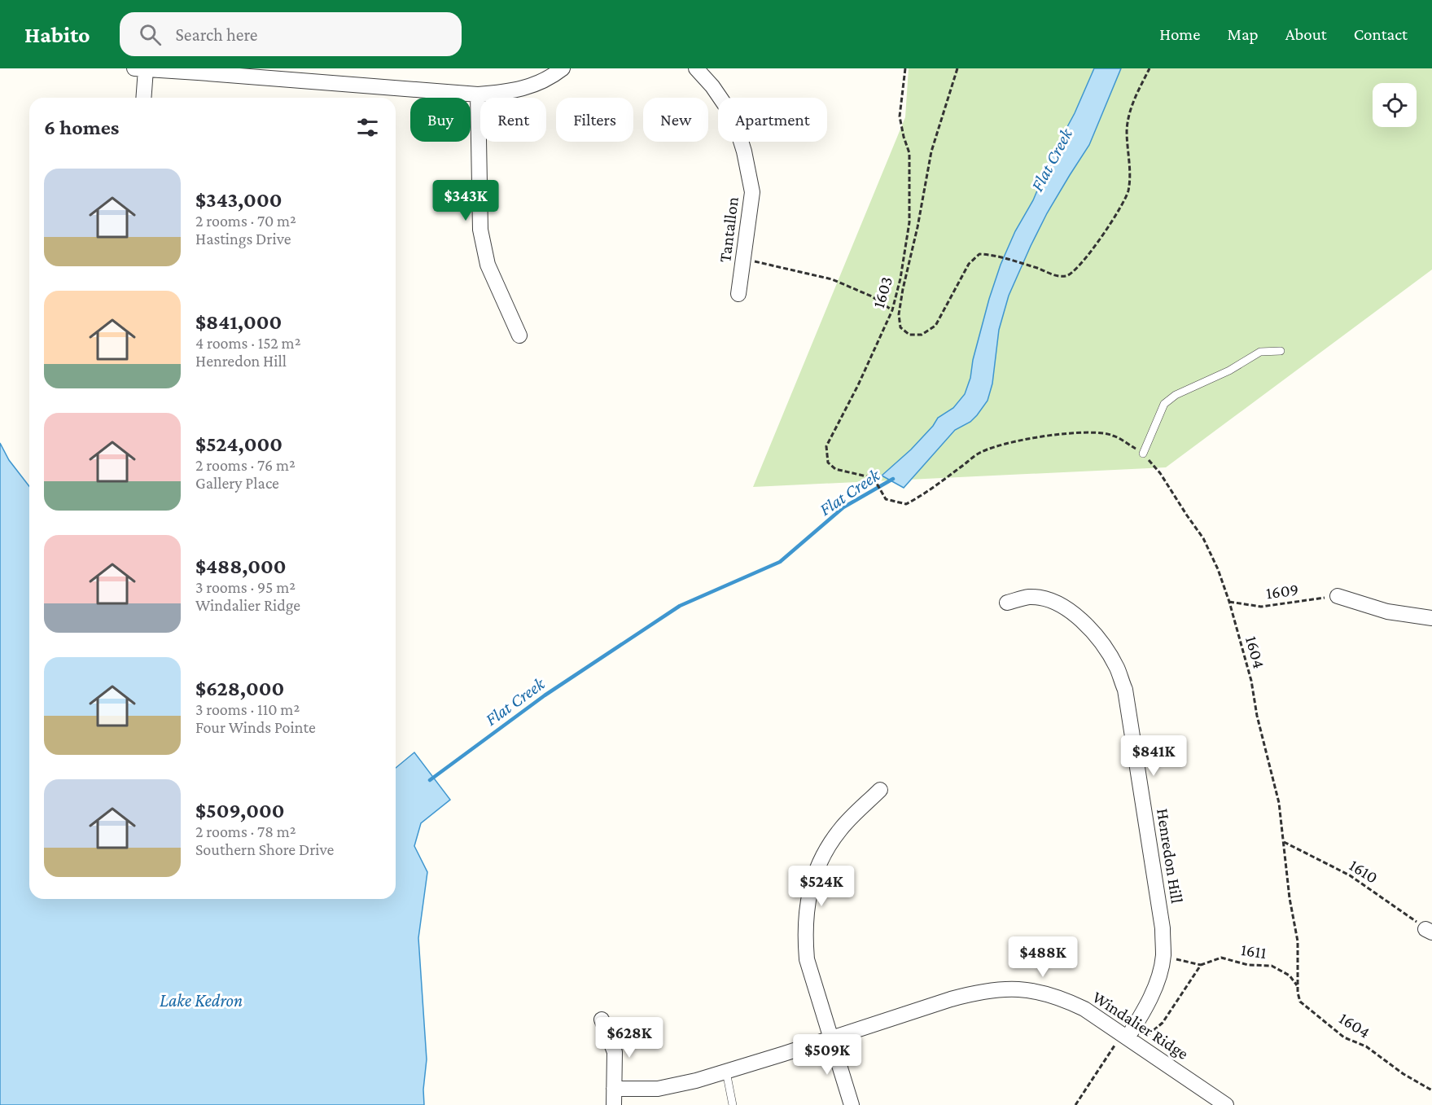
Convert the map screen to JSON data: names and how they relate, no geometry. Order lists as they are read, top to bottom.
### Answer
{
  "streets": {
    "street": ["Tantallon", "Henredon Hill", "Windalier Ridge"],
    "path": [
      "1603",
      "1609",
      "1604",
      "1610",
      "1611"
    ]
  },
  "crossings": [
    ["1603", "1604"],
    ["1609", "1604"],
    ["1604", "1610"],
    ["1604", "1611"],
    ["Henredon Hill", "1611"],
    ["Henredon Hill", "Windalier Ridge"]
  ],
  "water": ["Flat Creek", "Lake Kedron"],
  "page": {
    "header": "Habito",
    "search": "Search here",
    "nav": [
      "Home",
      "Map",
      "About",
      "Contact"
    ],
    "chip": [
      "Buy",
      "Rent",
      "Filters",
      "New",
      "Apartment"
    ],
    "heading": "6 homes",
    "list": [
      {
        "name": "$343,000",
        "note": "2 rooms · 70 m² · Hastings Drive"
      },
      {
        "name": "$841,000",
        "note": "4 rooms · 152 m² · Henredon Hill"
      },
      {
        "name": "$524,000",
        "note": "2 rooms · 76 m² · Gallery Place"
      },
      {
        "name": "$488,000",
        "note": "3 rooms · 95 m² · Windalier Ridge"
      },
      {
        "name": "$628,000",
        "note": "3 rooms · 110 m² · Four Winds Pointe"
      },
      {
        "name": "$509,000",
        "note": "2 rooms · 78 m² · Southern Shore Drive"
      }
    ],
    "price": [
      "$343K",
      "$841K",
      "$524K",
      "$488K",
      "$628K",
      "$509K"
    ]
  }
}
